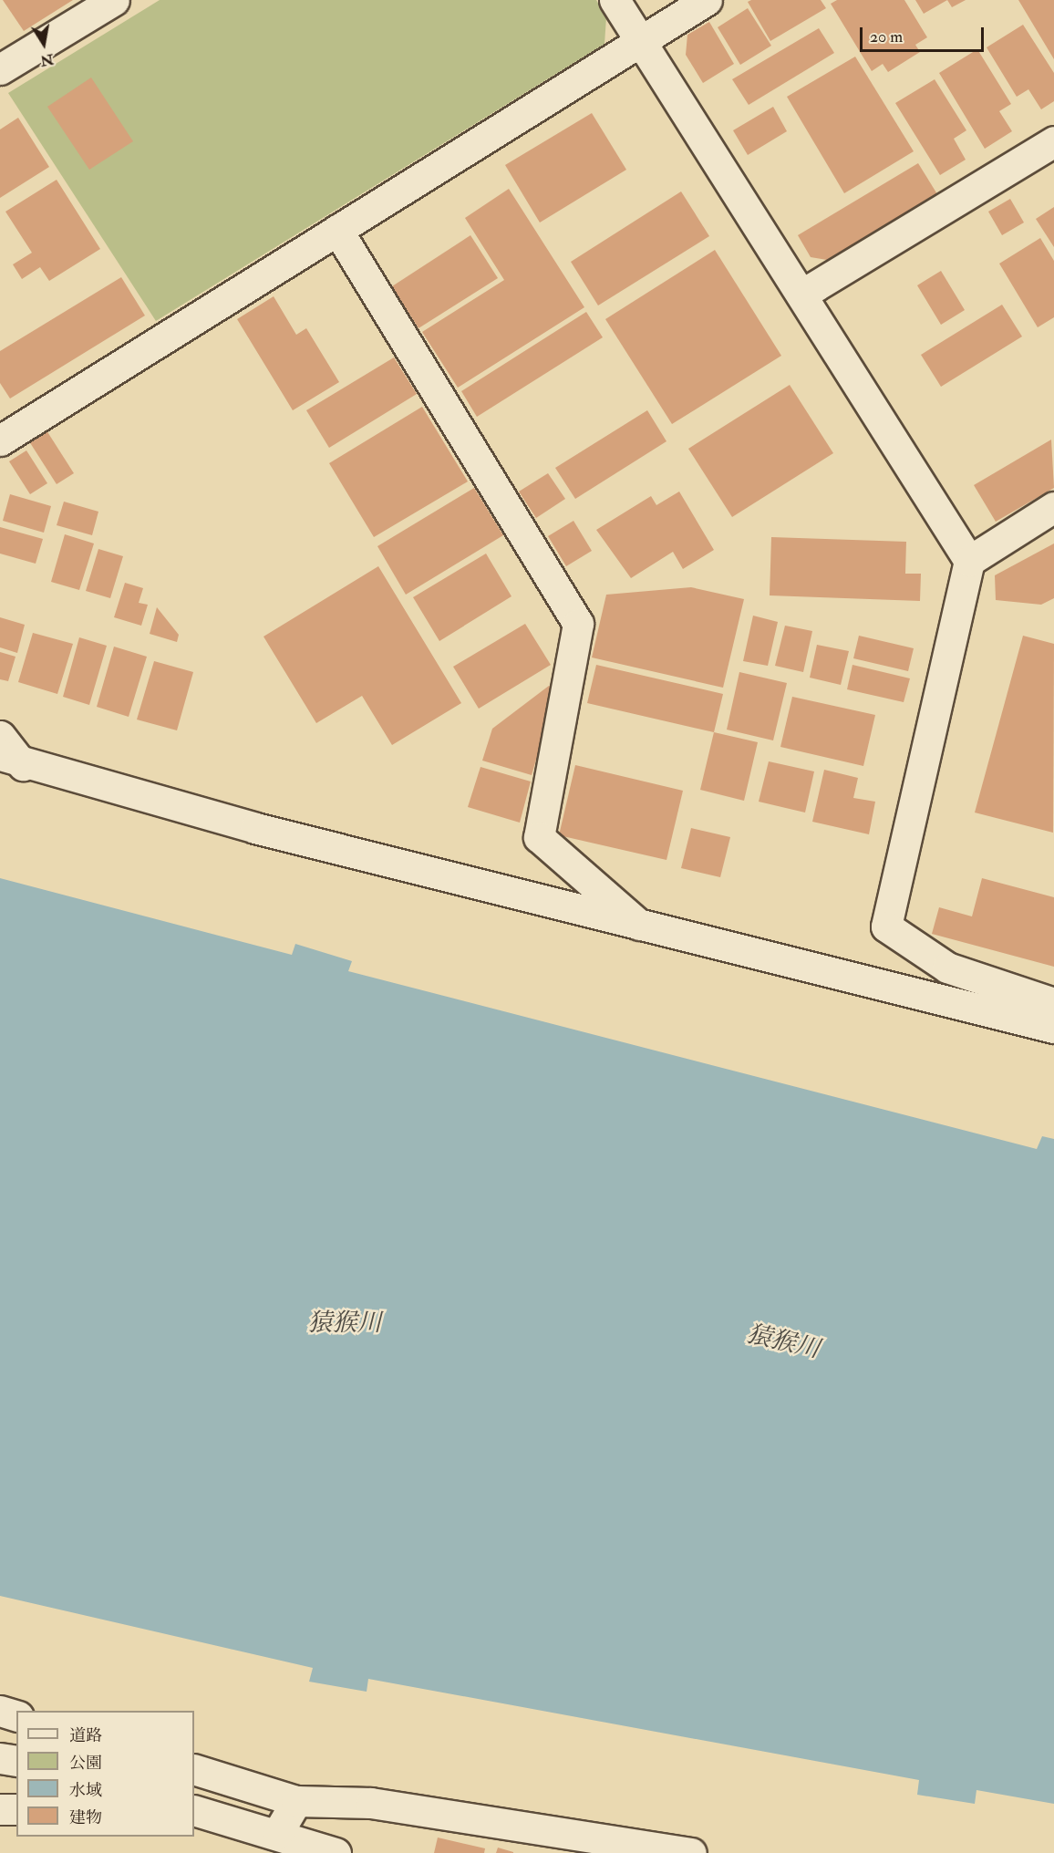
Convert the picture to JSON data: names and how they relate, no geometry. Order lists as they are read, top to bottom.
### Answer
{
  "water": ["猿猴川"],
  "legend": [
    "道路",
    "公園",
    "水域",
    "建物"
  ],
  "scale_bar": "20 m",
  "north": "bottom"
}
